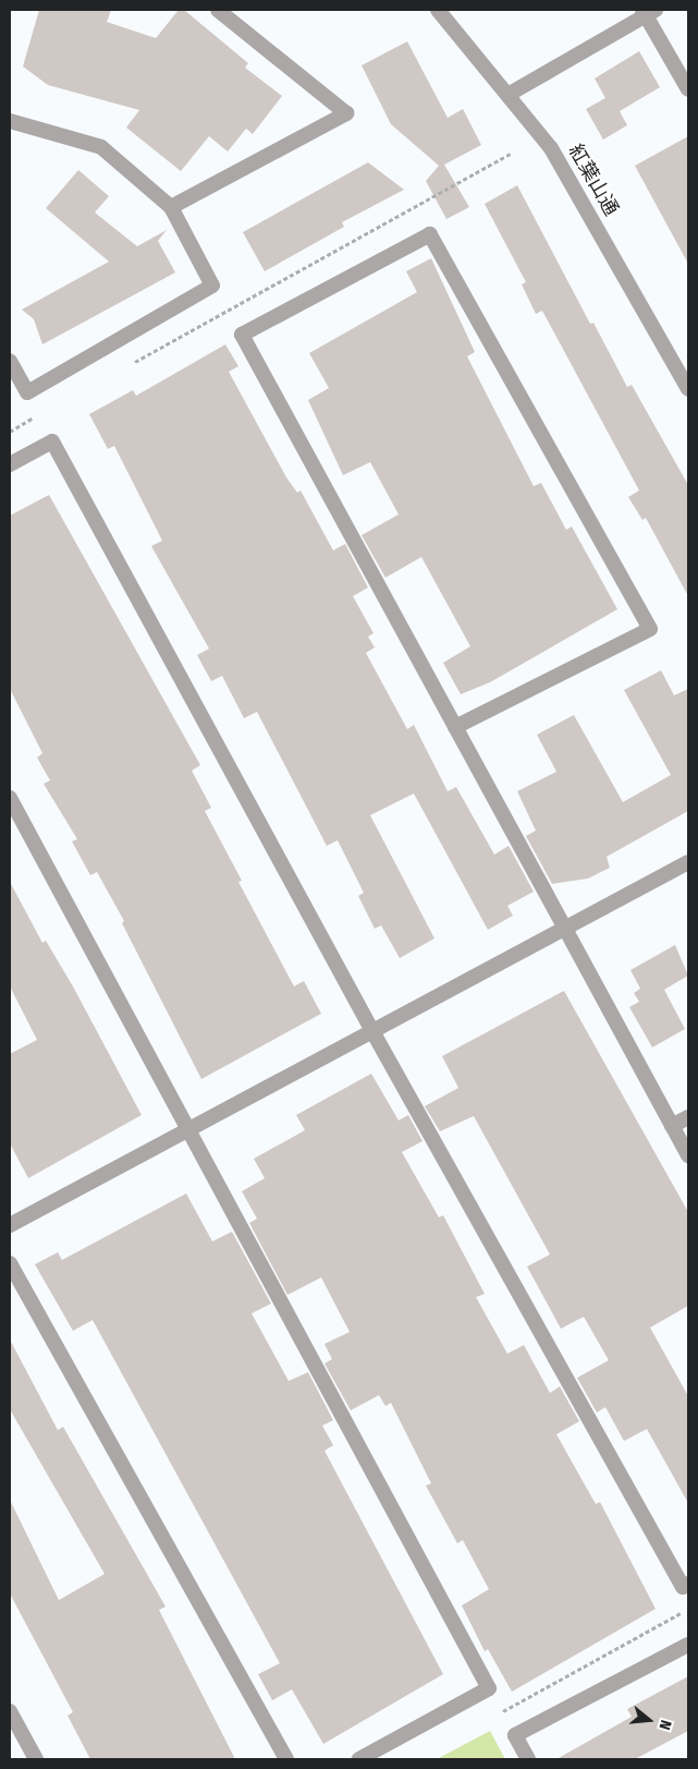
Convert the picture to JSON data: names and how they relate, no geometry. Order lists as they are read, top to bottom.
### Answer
{
  "streets": {
    "street": ["紅葉山通"]
  },
  "north": "right"
}
